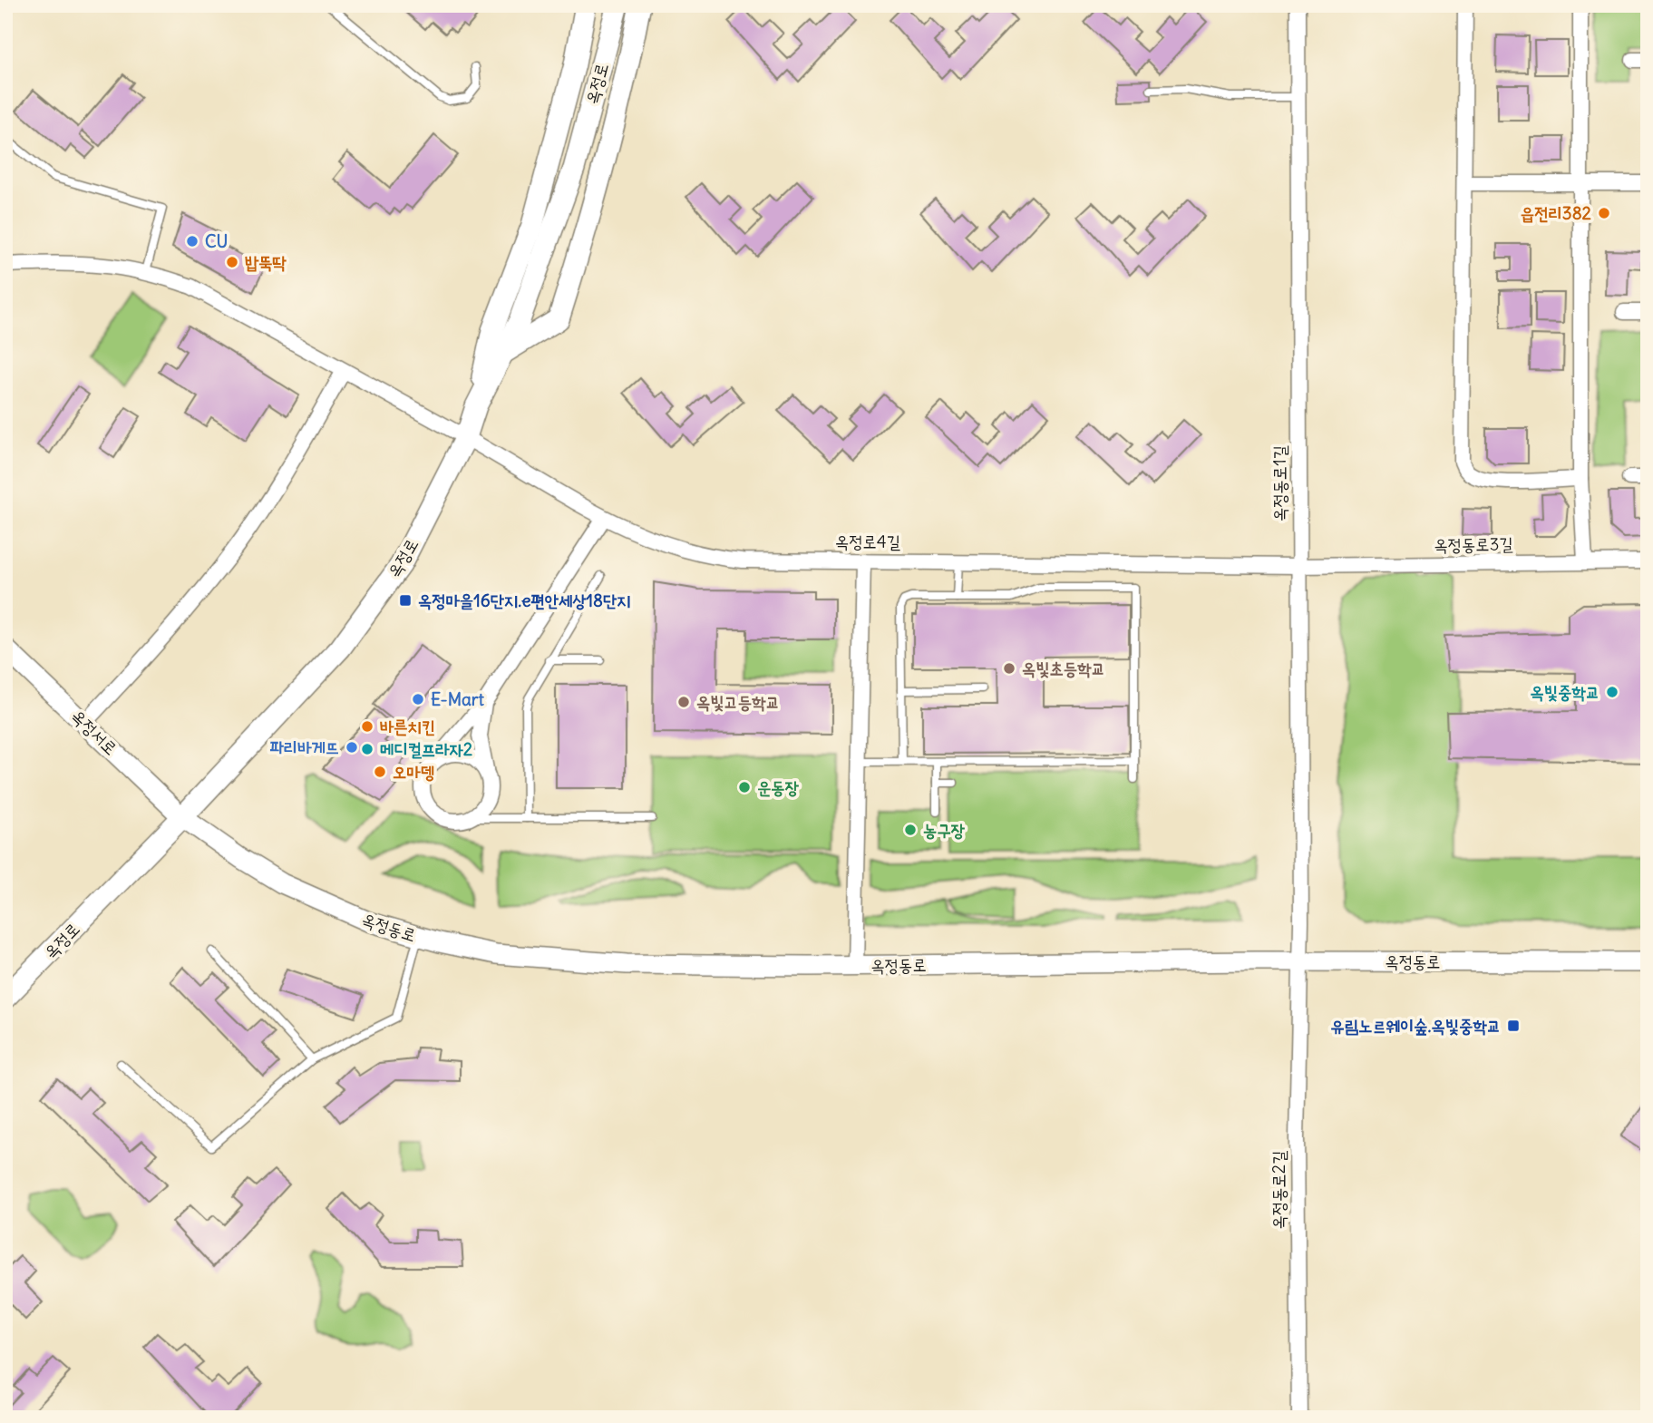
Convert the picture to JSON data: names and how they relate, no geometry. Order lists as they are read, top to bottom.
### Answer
{
  "streets": {
    "main road": ["옥정로"],
    "street": [
      "옥정동로1길",
      "옥정로4길",
      "옥정동로3길",
      "옥정서로",
      "옥정동로",
      "옥정동로2길"
    ]
  },
  "crossings": [
    ["옥정로", "옥정로4길"],
    ["옥정로", "옥정서로"],
    ["옥정로", "옥정동로"],
    ["옥정동로1길", "옥정로4길"],
    ["옥정동로1길", "옥정동로3길"],
    ["옥정동로1길", "옥정동로"],
    ["옥정동로1길", "옥정동로2길"],
    ["옥정로4길", "옥정동로3길"],
    ["옥정서로", "옥정동로"],
    ["옥정동로", "옥정동로2길"]
  ],
  "places": {
    "other": [
      "읍전리382",
      "CU",
      "밥뚝딱",
      "옥빛초등학교",
      "옥빛중학교",
      "E-Mart",
      "옥빛고등학교",
      "바른치킨",
      "파리바게뜨",
      "메디컬프라자2",
      "오마뎅",
      "운동장",
      "농구장"
    ],
    "transit": ["옥정마을16단지.e편안세상18단지", "유림노르웨이숲.옥빛중학교"]
  }
}
